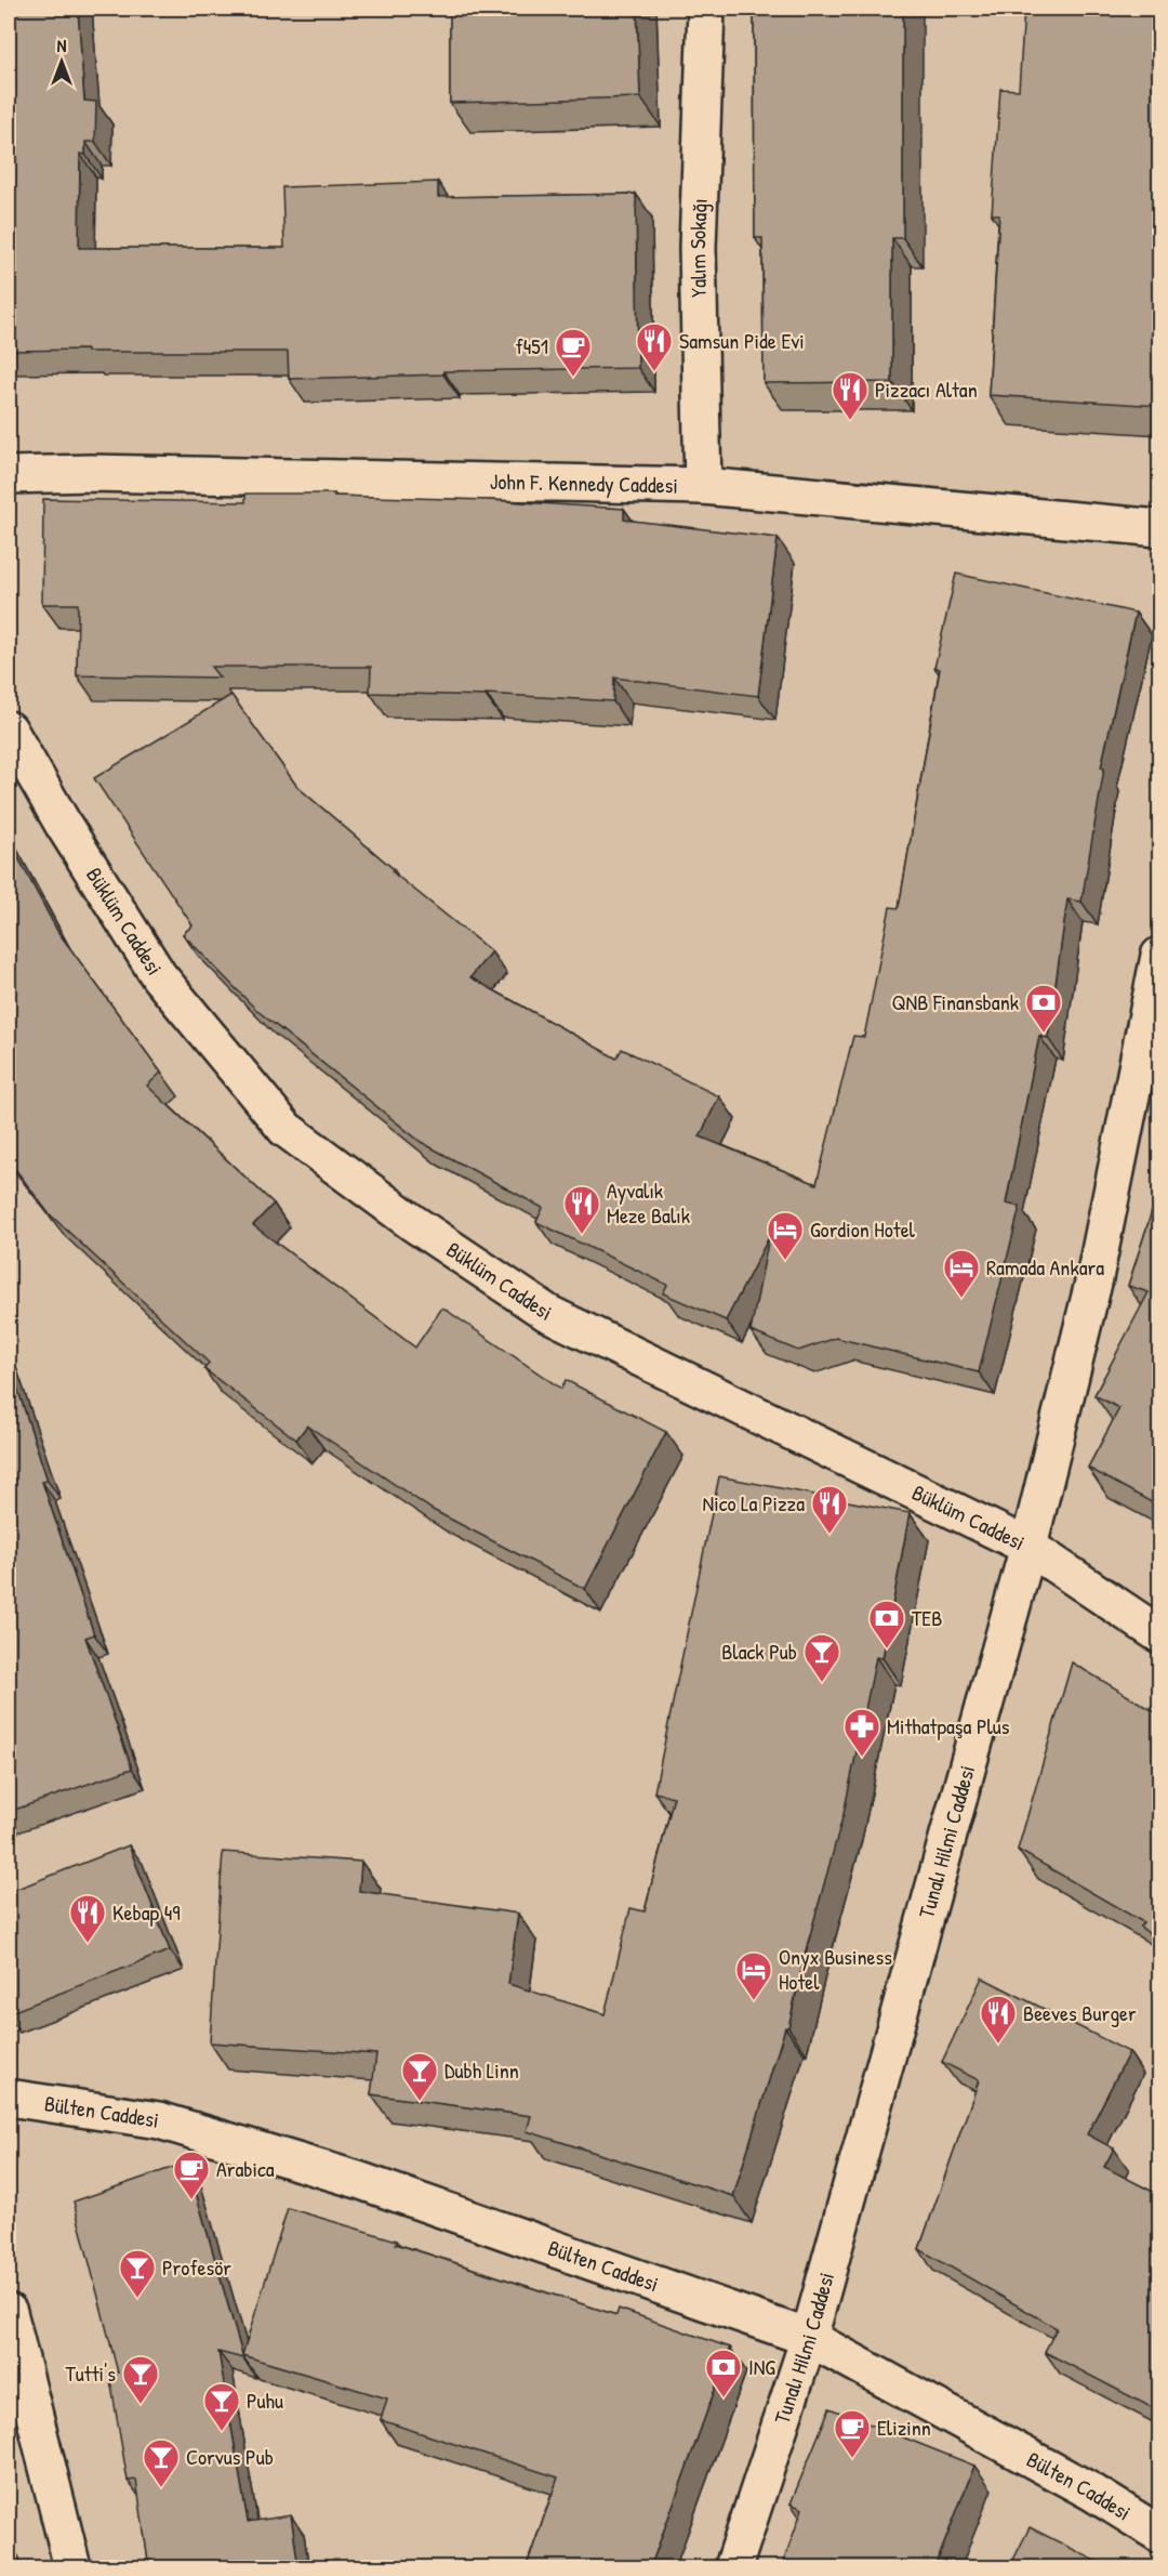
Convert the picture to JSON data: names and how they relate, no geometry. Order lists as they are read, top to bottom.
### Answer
{
  "streets": {
    "street": [
      "Yalım Sokağı",
      "John F. Kennedy Caddesi",
      "Büklüm Caddesi",
      "Tunalı Hilmi Caddesi",
      "Bülten Caddesi"
    ]
  },
  "crossings": [
    ["Yalım Sokağı", "John F. Kennedy Caddesi"],
    ["Büklüm Caddesi", "Tunalı Hilmi Caddesi"],
    ["Tunalı Hilmi Caddesi", "Bülten Caddesi"]
  ],
  "places": {
    "restaurant": [
      "Samsun Pide Evi",
      "Pizzacı Altan",
      "Ayvalık Meze Balık",
      "Nico La Pizza",
      "Kebap 49",
      "Beeves Burger"
    ],
    "cafe": ["f451", "Arabica", "Elizinn"],
    "bank": ["QNB Finansbank", "TEB", "ING"],
    "hotel": ["Gordion Hotel", "Ramada Ankara", "Onyx Business Hotel"],
    "bar": [
      "Black Pub",
      "Dubh Linn",
      "Profesör",
      "Tutti's",
      "Puhu",
      "Corvus Pub"
    ],
    "pharmacy": ["Mithatpaşa Plus"]
  },
  "north": "top"
}
